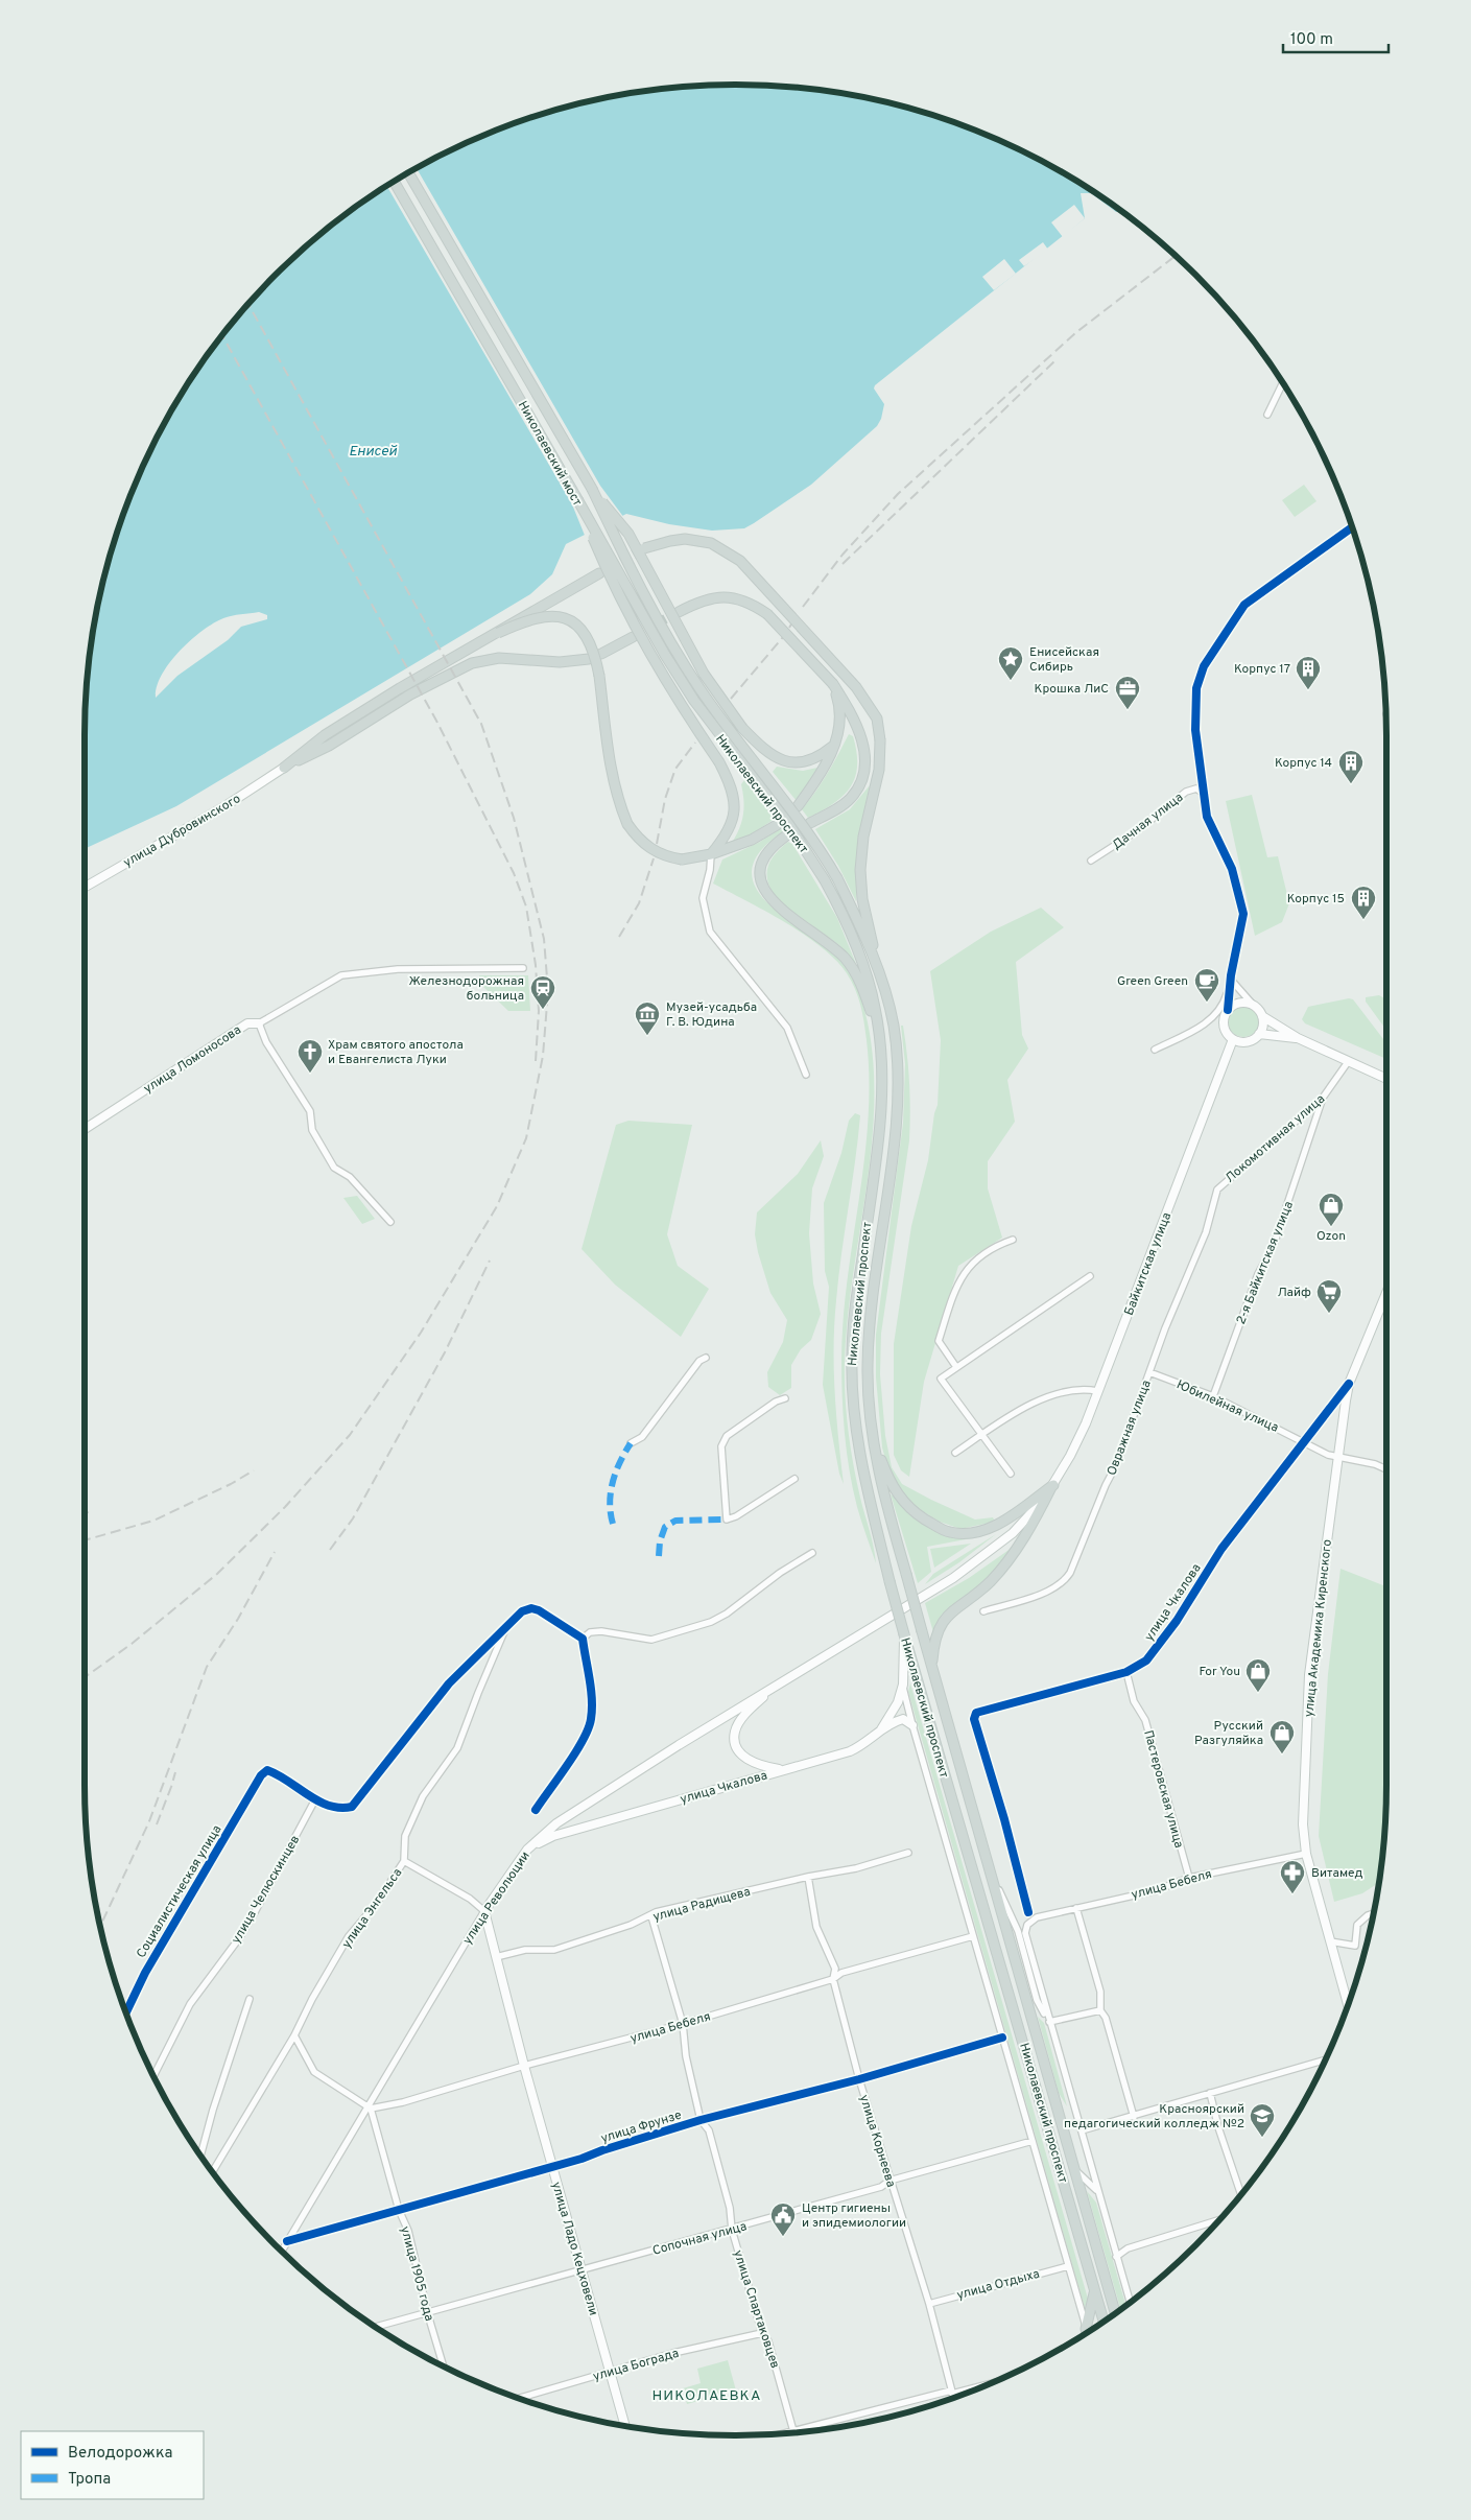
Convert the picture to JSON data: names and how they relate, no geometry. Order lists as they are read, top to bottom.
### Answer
{
  "streets": {
    "main road": [
      "Николаевский мост",
      "Николаевский проспект",
      "улица Дубровинского",
      "улица Ломоносова",
      "Байкитская улица",
      "улица Чкалова",
      "улица Академика Киренского",
      "улица Революции",
      "улица Ладо Кецховели"
    ],
    "street": [
      "Дачная улица",
      "Локомотивная улица",
      "2-я Байкитская улица",
      "Юбилейная улица",
      "Овражная улица",
      "Пастеровская улица",
      "улица Бебеля",
      "улица Челюскинцев",
      "Социалистическая улица",
      "улица Радищева",
      "улица Энгельса",
      "улица Фрунзе",
      "улица Корнеева",
      "Сопочная улица",
      "улица 1905 года",
      "улица Отдыха",
      "улица Спартаковцев",
      "улица Бограда"
    ]
  },
  "crossings": [
    ["Николаевский мост", "Николаевский проспект"],
    ["Локомотивная улица", "2-я Байкитская улица"],
    ["Локомотивная улица", "Овражная улица"],
    ["2-я Байкитская улица", "Юбилейная улица"],
    ["Байкитская улица", "улица Революции"],
    ["Юбилейная улица", "Овражная улица"],
    ["Юбилейная улица", "улица Чкалова"],
    ["улица Чкалова", "улица Академика Киренского"],
    ["улица Чкалова", "Пастеровская улица"],
    ["улица Чкалова", "улица Революции"],
    ["улица Академика Киренского", "улица Бебеля"],
    ["Пастеровская улица", "улица Бебеля"],
    ["улица Бебеля", "улица Революции"],
    ["улица Бебеля", "улица Корнеева"],
    ["улица Бебеля", "улица Ладо Кецховели"],
    ["улица Бебеля", "улица 1905 года"],
    ["улица Бебеля", "улица Спартаковцев"],
    ["улица Челюскинцев", "Социалистическая улица"],
    ["улица Революции", "улица Фрунзе"],
    ["улица Революции", "улица Ладо Кецховели"],
    ["улица Революции", "улица 1905 года"],
    ["улица Радищева", "улица Корнеева"],
    ["улица Радищева", "улица Ладо Кецховели"],
    ["улица Радищева", "улица Спартаковцев"],
    ["улица Фрунзе", "улица Корнеева"],
    ["улица Фрунзе", "улица Ладо Кецховели"],
    ["улица Фрунзе", "улица 1905 года"],
    ["улица Фрунзе", "улица Спартаковцев"],
    ["улица Корнеева", "Сопочная улица"],
    ["улица Корнеева", "улица Отдыха"],
    ["Сопочная улица", "улица Ладо Кецховели"],
    ["Сопочная улица", "улица 1905 года"],
    ["Сопочная улица", "улица Спартаковцев"],
    ["улица Ладо Кецховели", "улица Бограда"],
    ["улица Спартаковцев", "улица Бограда"]
  ],
  "districts": ["НИКОЛАЕВКА"],
  "water": ["Енисей"],
  "places": {
    "place": ["Енисейская Сибирь"],
    "building": ["Корпус 17", "Корпус 14", "Корпус 15"],
    "office": ["Крошка ЛиС"],
    "cafe": ["Green Green"],
    "station": ["Железнодорожная больница"],
    "museum": ["Музей-усадьба Г. В. Юдина"],
    "church": ["Храм святого апостола и Евангелиста Луки"],
    "shop": ["Ozon", "For You", "Русский Разгуляйка"],
    "supermarket": ["Лайф"],
    "pharmacy": ["Витамед"],
    "school or university": ["Красноярский педагогический колледж №2"],
    "public building": ["Центр гигиены и эпидемиологии"]
  },
  "legend": ["Велодорожка", "Тропа"],
  "scale_bar": "100 m"
}
